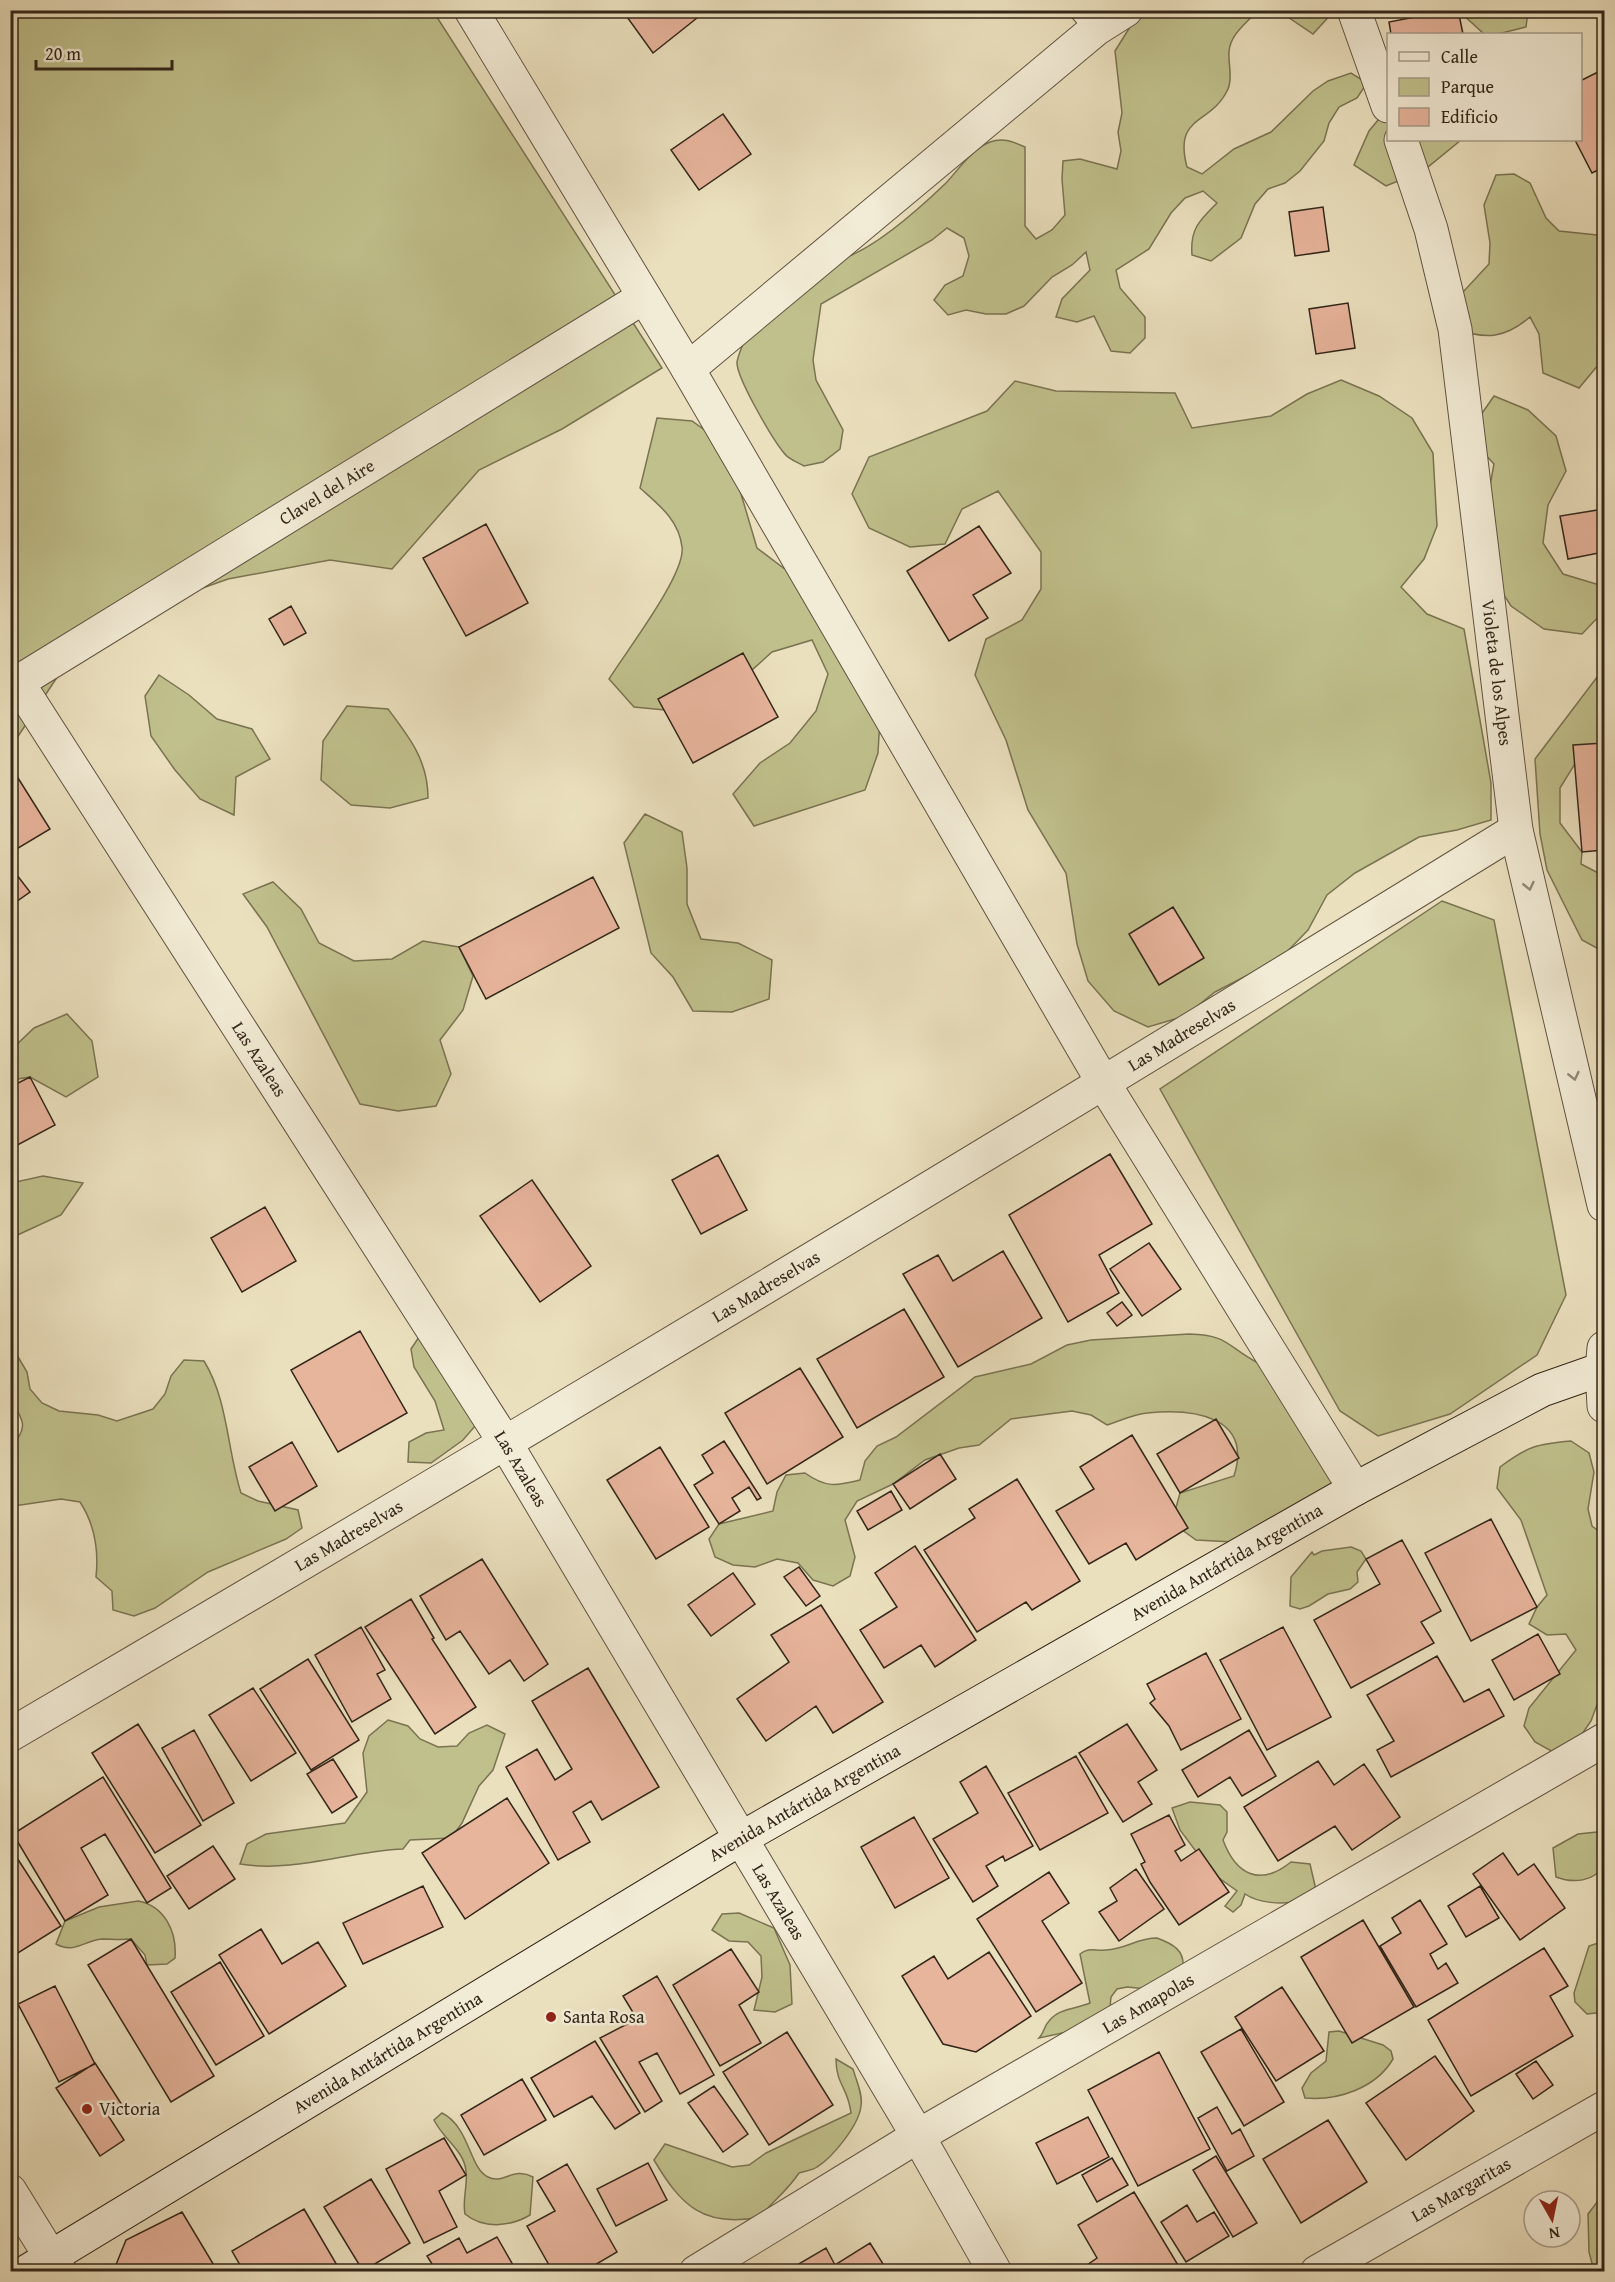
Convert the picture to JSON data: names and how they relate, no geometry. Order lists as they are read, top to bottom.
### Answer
{
  "streets": {
    "street": [
      "Clavel del Aire",
      "Violeta de los Alpes",
      "Las Madreselvas",
      "Las Azaleas",
      "Avenida Antártida Argentina",
      "Las Amapolas",
      "Las Margaritas"
    ]
  },
  "crossings": [
    ["Clavel del Aire", "Las Azaleas"],
    ["Violeta de los Alpes", "Las Madreselvas"],
    ["Las Madreselvas", "Las Azaleas"],
    ["Las Azaleas", "Avenida Antártida Argentina"],
    ["Las Azaleas", "Las Amapolas"]
  ],
  "one_way": ["Violeta de los Alpes"],
  "places": ["Santa Rosa", "Victoria"],
  "legend": ["Calle", "Parque", "Edificio"],
  "scale_bar": "20 m",
  "north": "bottom"
}
